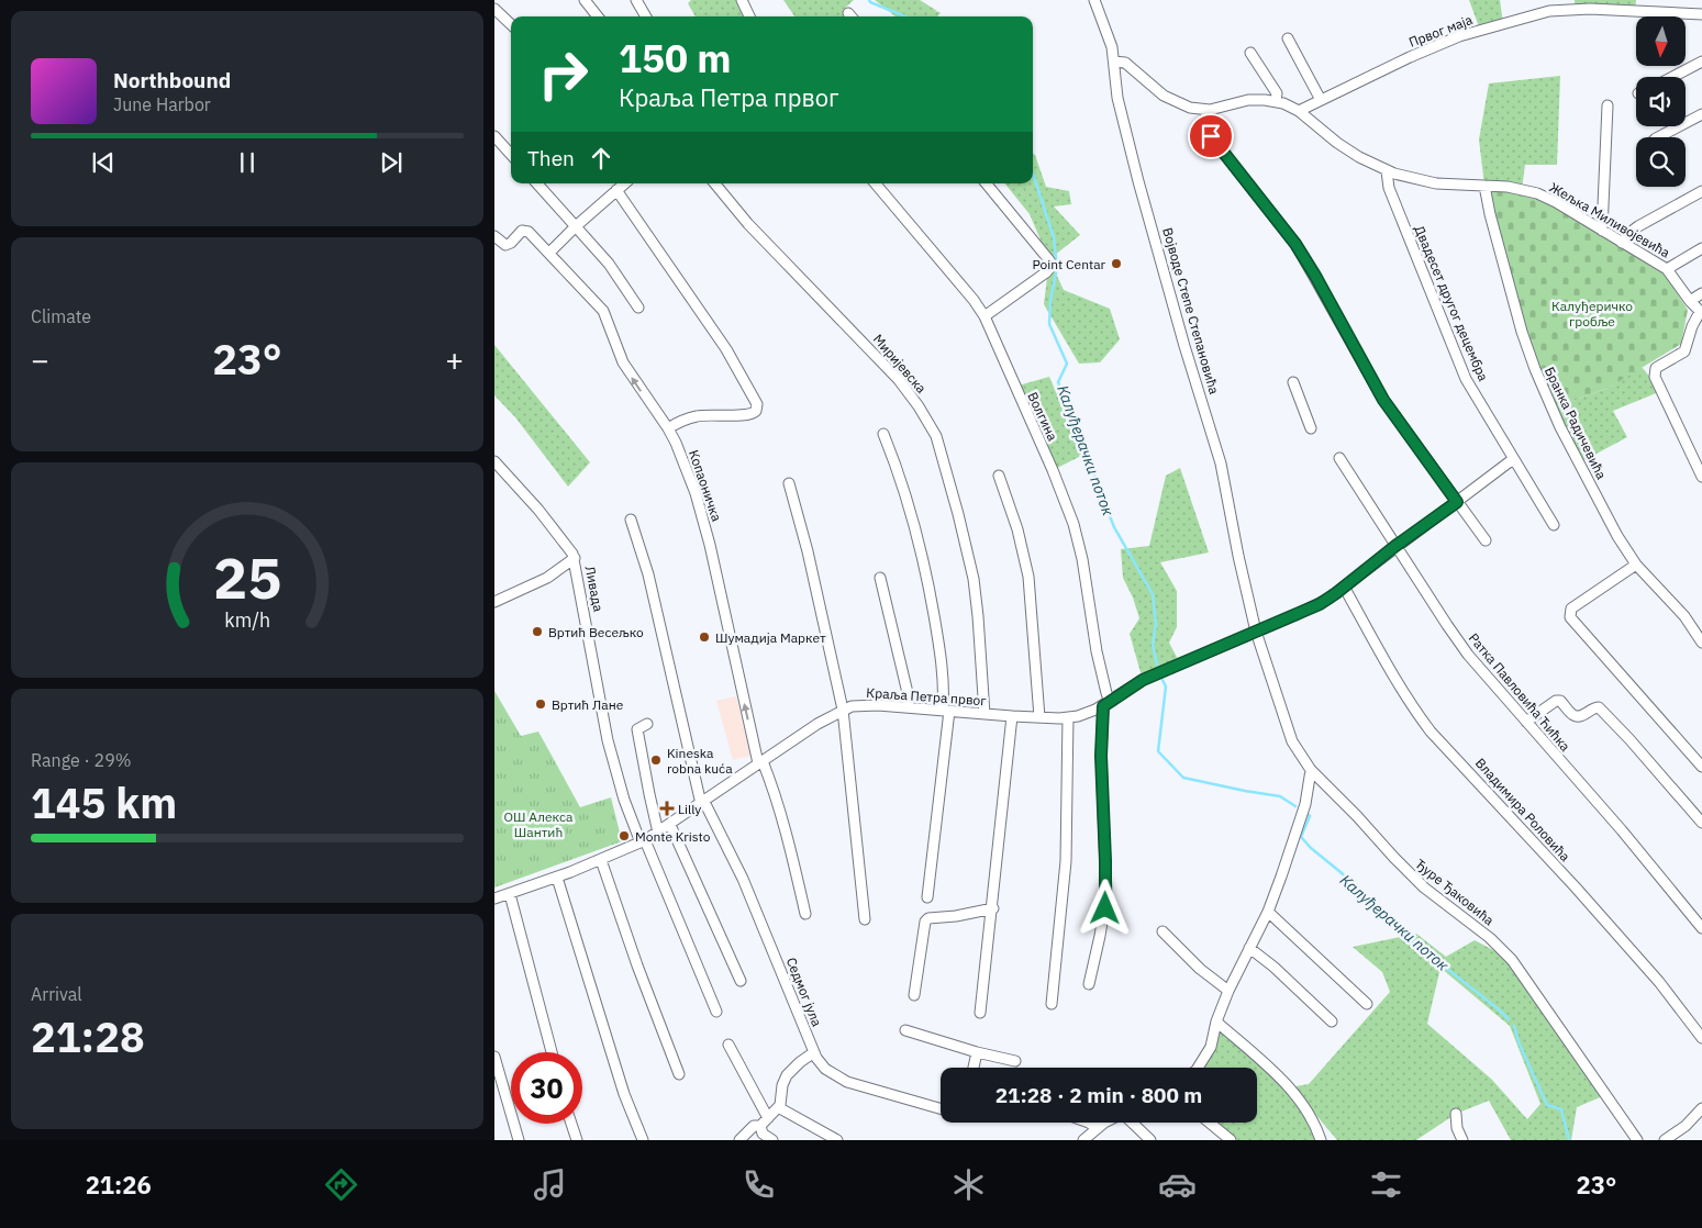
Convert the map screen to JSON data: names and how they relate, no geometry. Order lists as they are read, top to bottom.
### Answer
{
  "streets": {
    "street": [
      "Првог маја",
      "Жељка Миливојевића",
      "Двадесет другог децембра",
      "Војводе Степе Степановића",
      "Миријевска",
      "Волгина",
      "Бранка Радичевића",
      "Копаоничка",
      "Ливада",
      "Ратка Павловића Ћићка",
      "Краља Петра првог",
      "Владимира Роловића",
      "Ђуре Ђаковића",
      "Седмог јула"
    ]
  },
  "crossings": [
    ["Првог маја", "Жељка Миливојевића"],
    ["Жељка Миливојевића", "Двадесет другог децембра"],
    ["Жељка Миливојевића", "Војводе Степе Степановића"],
    ["Жељка Миливојевића", "Бранка Радичевића"],
    ["Двадесет другог децембра", "Краља Петра првог"],
    ["Војводе Степе Степановића", "Краља Петра првог"],
    ["Војводе Степе Степановића", "Ђуре Ђаковића"],
    ["Миријевска", "Краља Петра првог"],
    ["Волгина", "Краља Петра првог"],
    ["Копаоничка", "Краља Петра првог"],
    ["Ливада", "Краља Петра првог"],
    ["Ратка Павловића Ћићка", "Краља Петра првог"],
    ["Краља Петра првог", "Владимира Роловића"],
    ["Краља Петра првог", "Ђуре Ђаковића"],
    ["Краља Петра првог", "Седмог јула"]
  ],
  "one_way": ["Копаоничка"],
  "water": ["Калуђерачки поток"],
  "parks": ["Калуђеричко гробље", "ОШ Алекса Шантић"],
  "places": {
    "other": [
      "Point Centar",
      "Вртић Весељко",
      "Шумадија Маркет",
      "Вртић Лане",
      "Kineska robna kuća",
      "Monte Kristo"
    ],
    "health": ["Lilly"]
  },
  "north": "bottom",
  "page": {
    "turn": ["150 m", "Краља Петра првог"],
    "song": ["Northbound", "June Harbor"],
    "then": "Then",
    "tile": [
      "Climate",
      ["Range · 29%", "145 km"],
      ["Arrival", "21:28"]
    ],
    "heat": ["−", "23°", "+"],
    "limit": "30",
    "trip": "21:28 · 2 min · 800 m",
    "tabs": ["21:26", "23°"],
    "gauge": ["25", "km/h"]
  }
}
